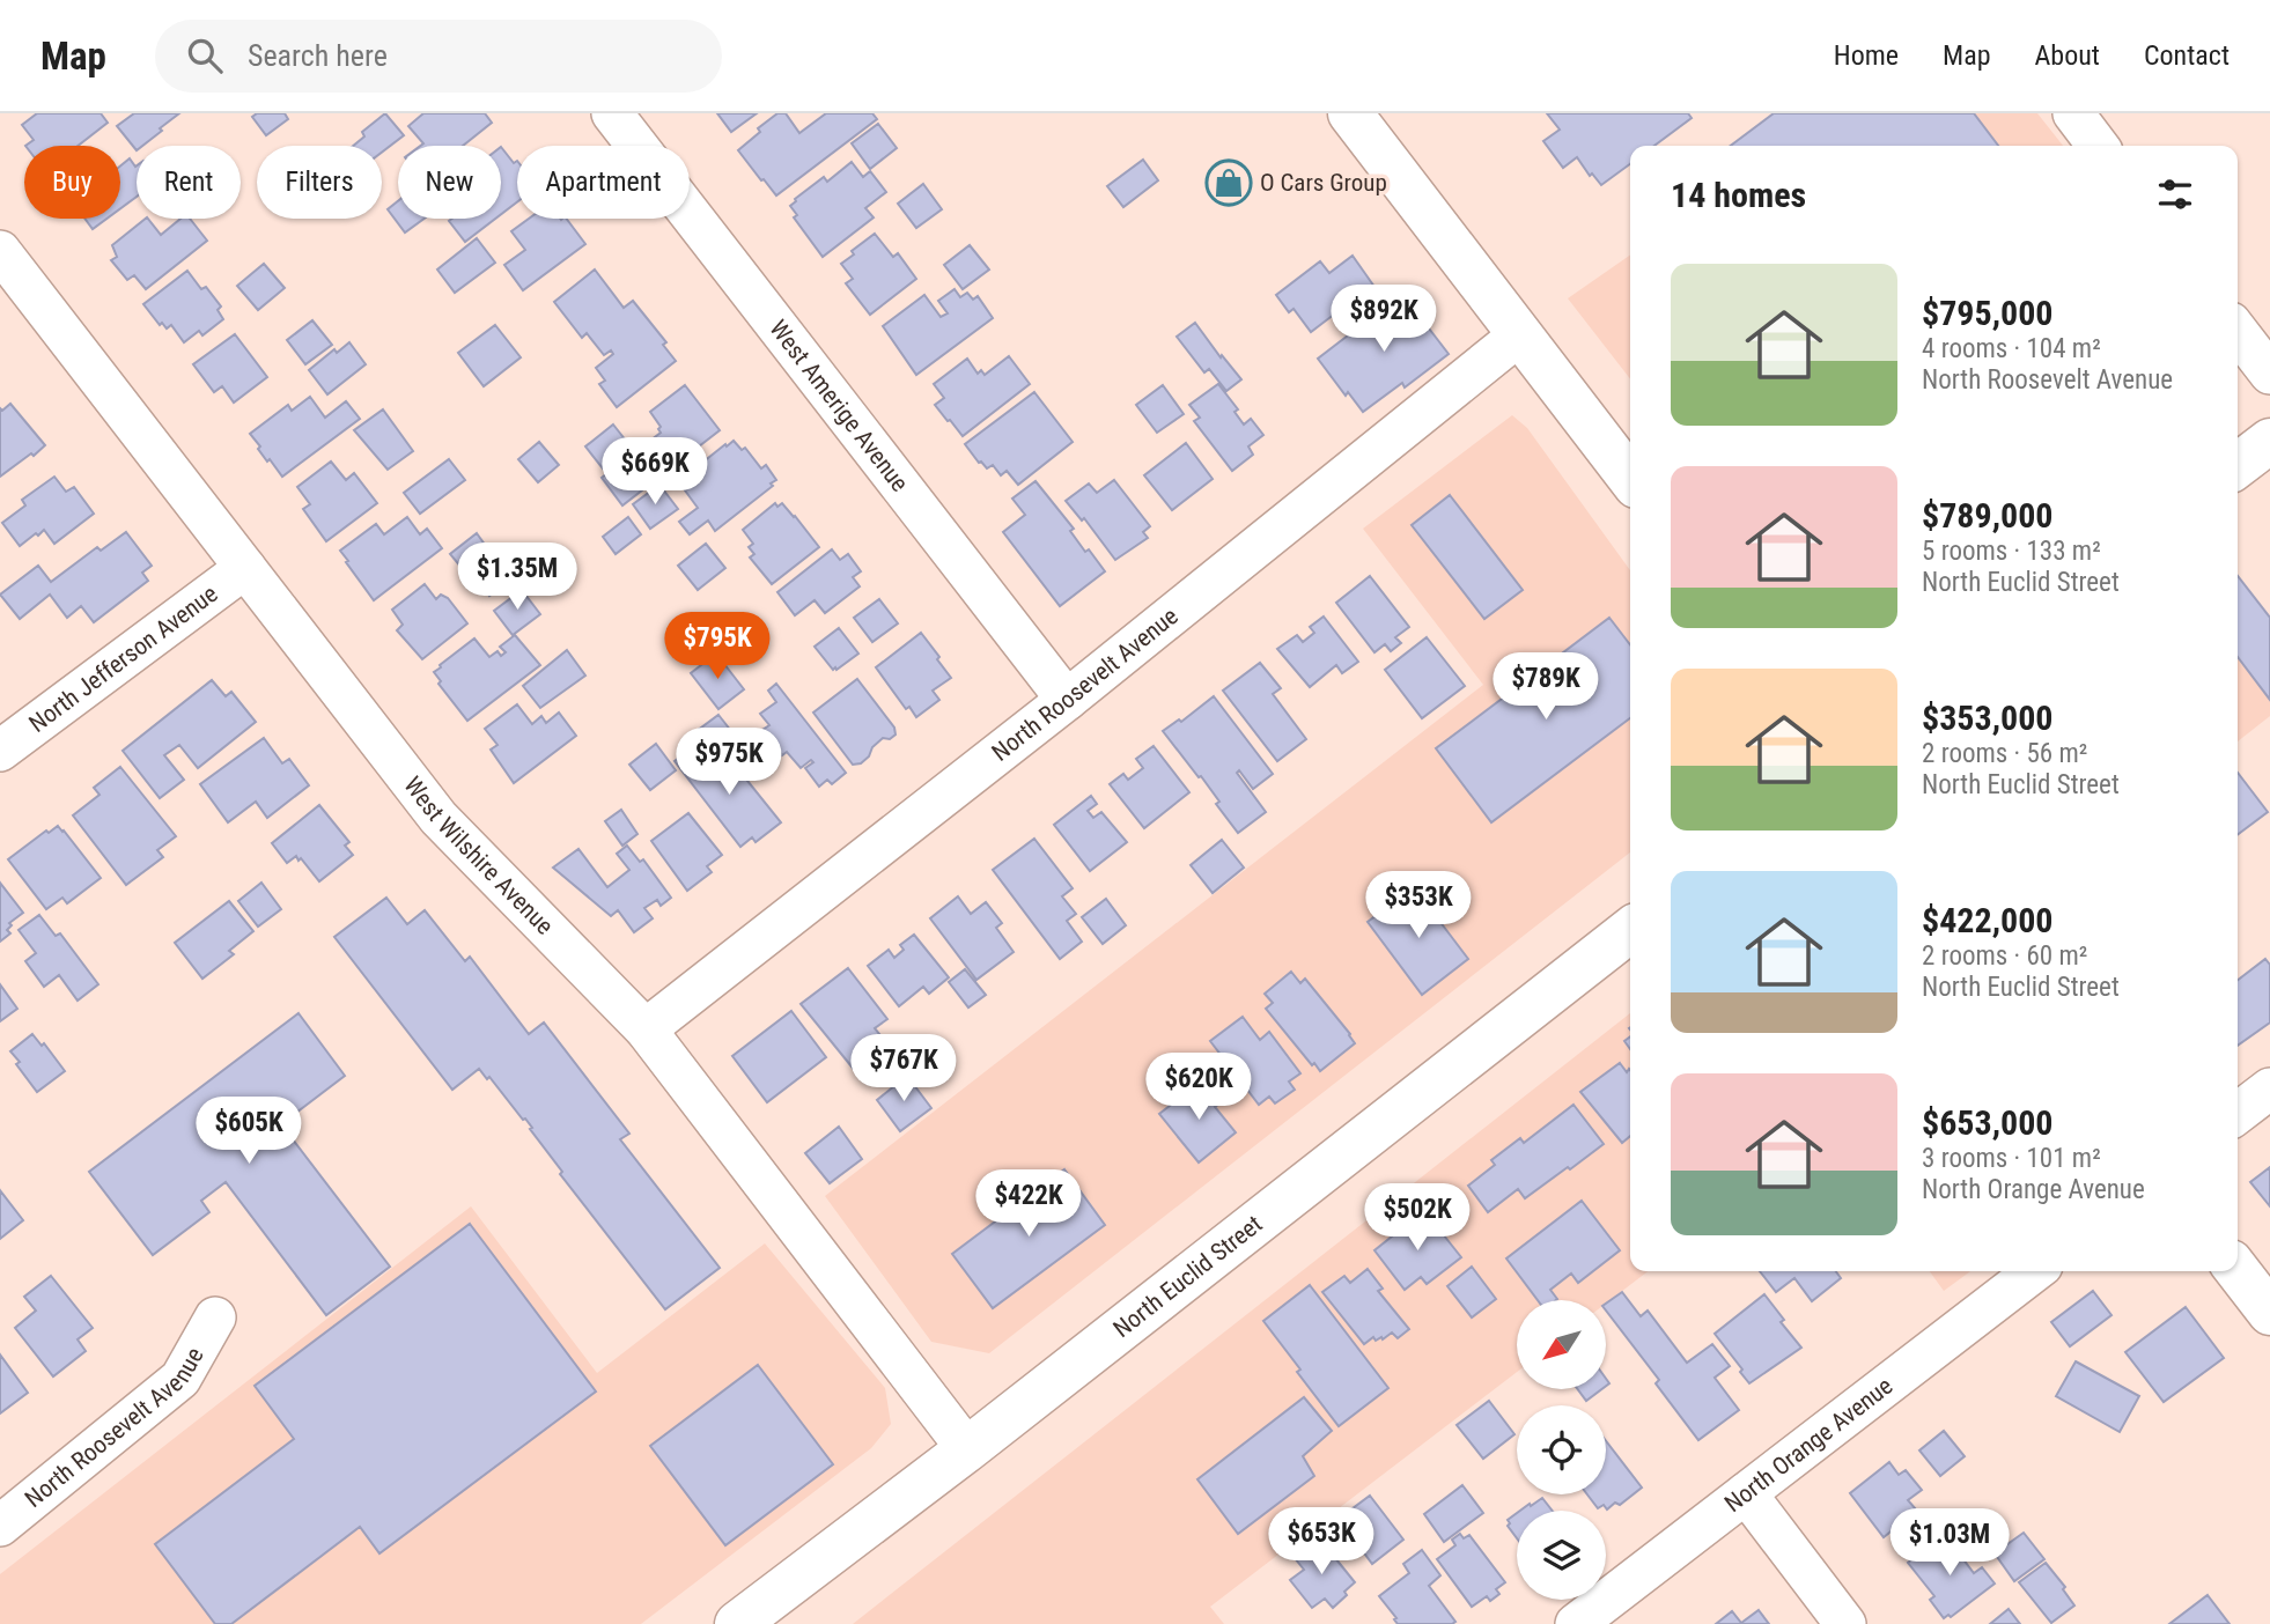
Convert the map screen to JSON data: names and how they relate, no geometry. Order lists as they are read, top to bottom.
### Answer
{
  "streets": {
    "main road": ["North Euclid Street"],
    "street": [
      "West Amerige Avenue",
      "North Jefferson Avenue",
      "North Roosevelt Avenue",
      "West Wilshire Avenue",
      "North Orange Avenue"
    ]
  },
  "crossings": [
    ["West Amerige Avenue", "North Roosevelt Avenue"],
    ["North Jefferson Avenue", "West Wilshire Avenue"],
    ["North Roosevelt Avenue", "West Wilshire Avenue"],
    ["West Wilshire Avenue", "North Euclid Street"]
  ],
  "places": {
    "shop": ["O Cars Group"]
  },
  "north": "bottom left",
  "page": {
    "header": "Map",
    "search": "Search here",
    "nav": [
      "Home",
      "Map",
      "About",
      "Contact"
    ],
    "chip": [
      "Buy",
      "Rent",
      "Filters",
      "New",
      "Apartment"
    ],
    "heading": "14 homes",
    "list": [
      {
        "name": "$795,000",
        "note": "4 rooms · 104 m² · North Roosevelt Avenue"
      },
      {
        "name": "$789,000",
        "note": "5 rooms · 133 m² · North Euclid Street"
      },
      {
        "name": "$353,000",
        "note": "2 rooms · 56 m² · North Euclid Street"
      },
      {
        "name": "$422,000",
        "note": "2 rooms · 60 m² · North Euclid Street"
      },
      {
        "name": "$653,000",
        "note": "3 rooms · 101 m² · North Orange Avenue"
      }
    ],
    "price": [
      "$892K",
      "$669K",
      "$1.35M",
      "$795K",
      "$789K",
      "$975K",
      "$353K",
      "$767K",
      "$620K",
      "$605K",
      "$422K",
      "$502K",
      "$653K",
      "$1.03M"
    ]
  }
}
